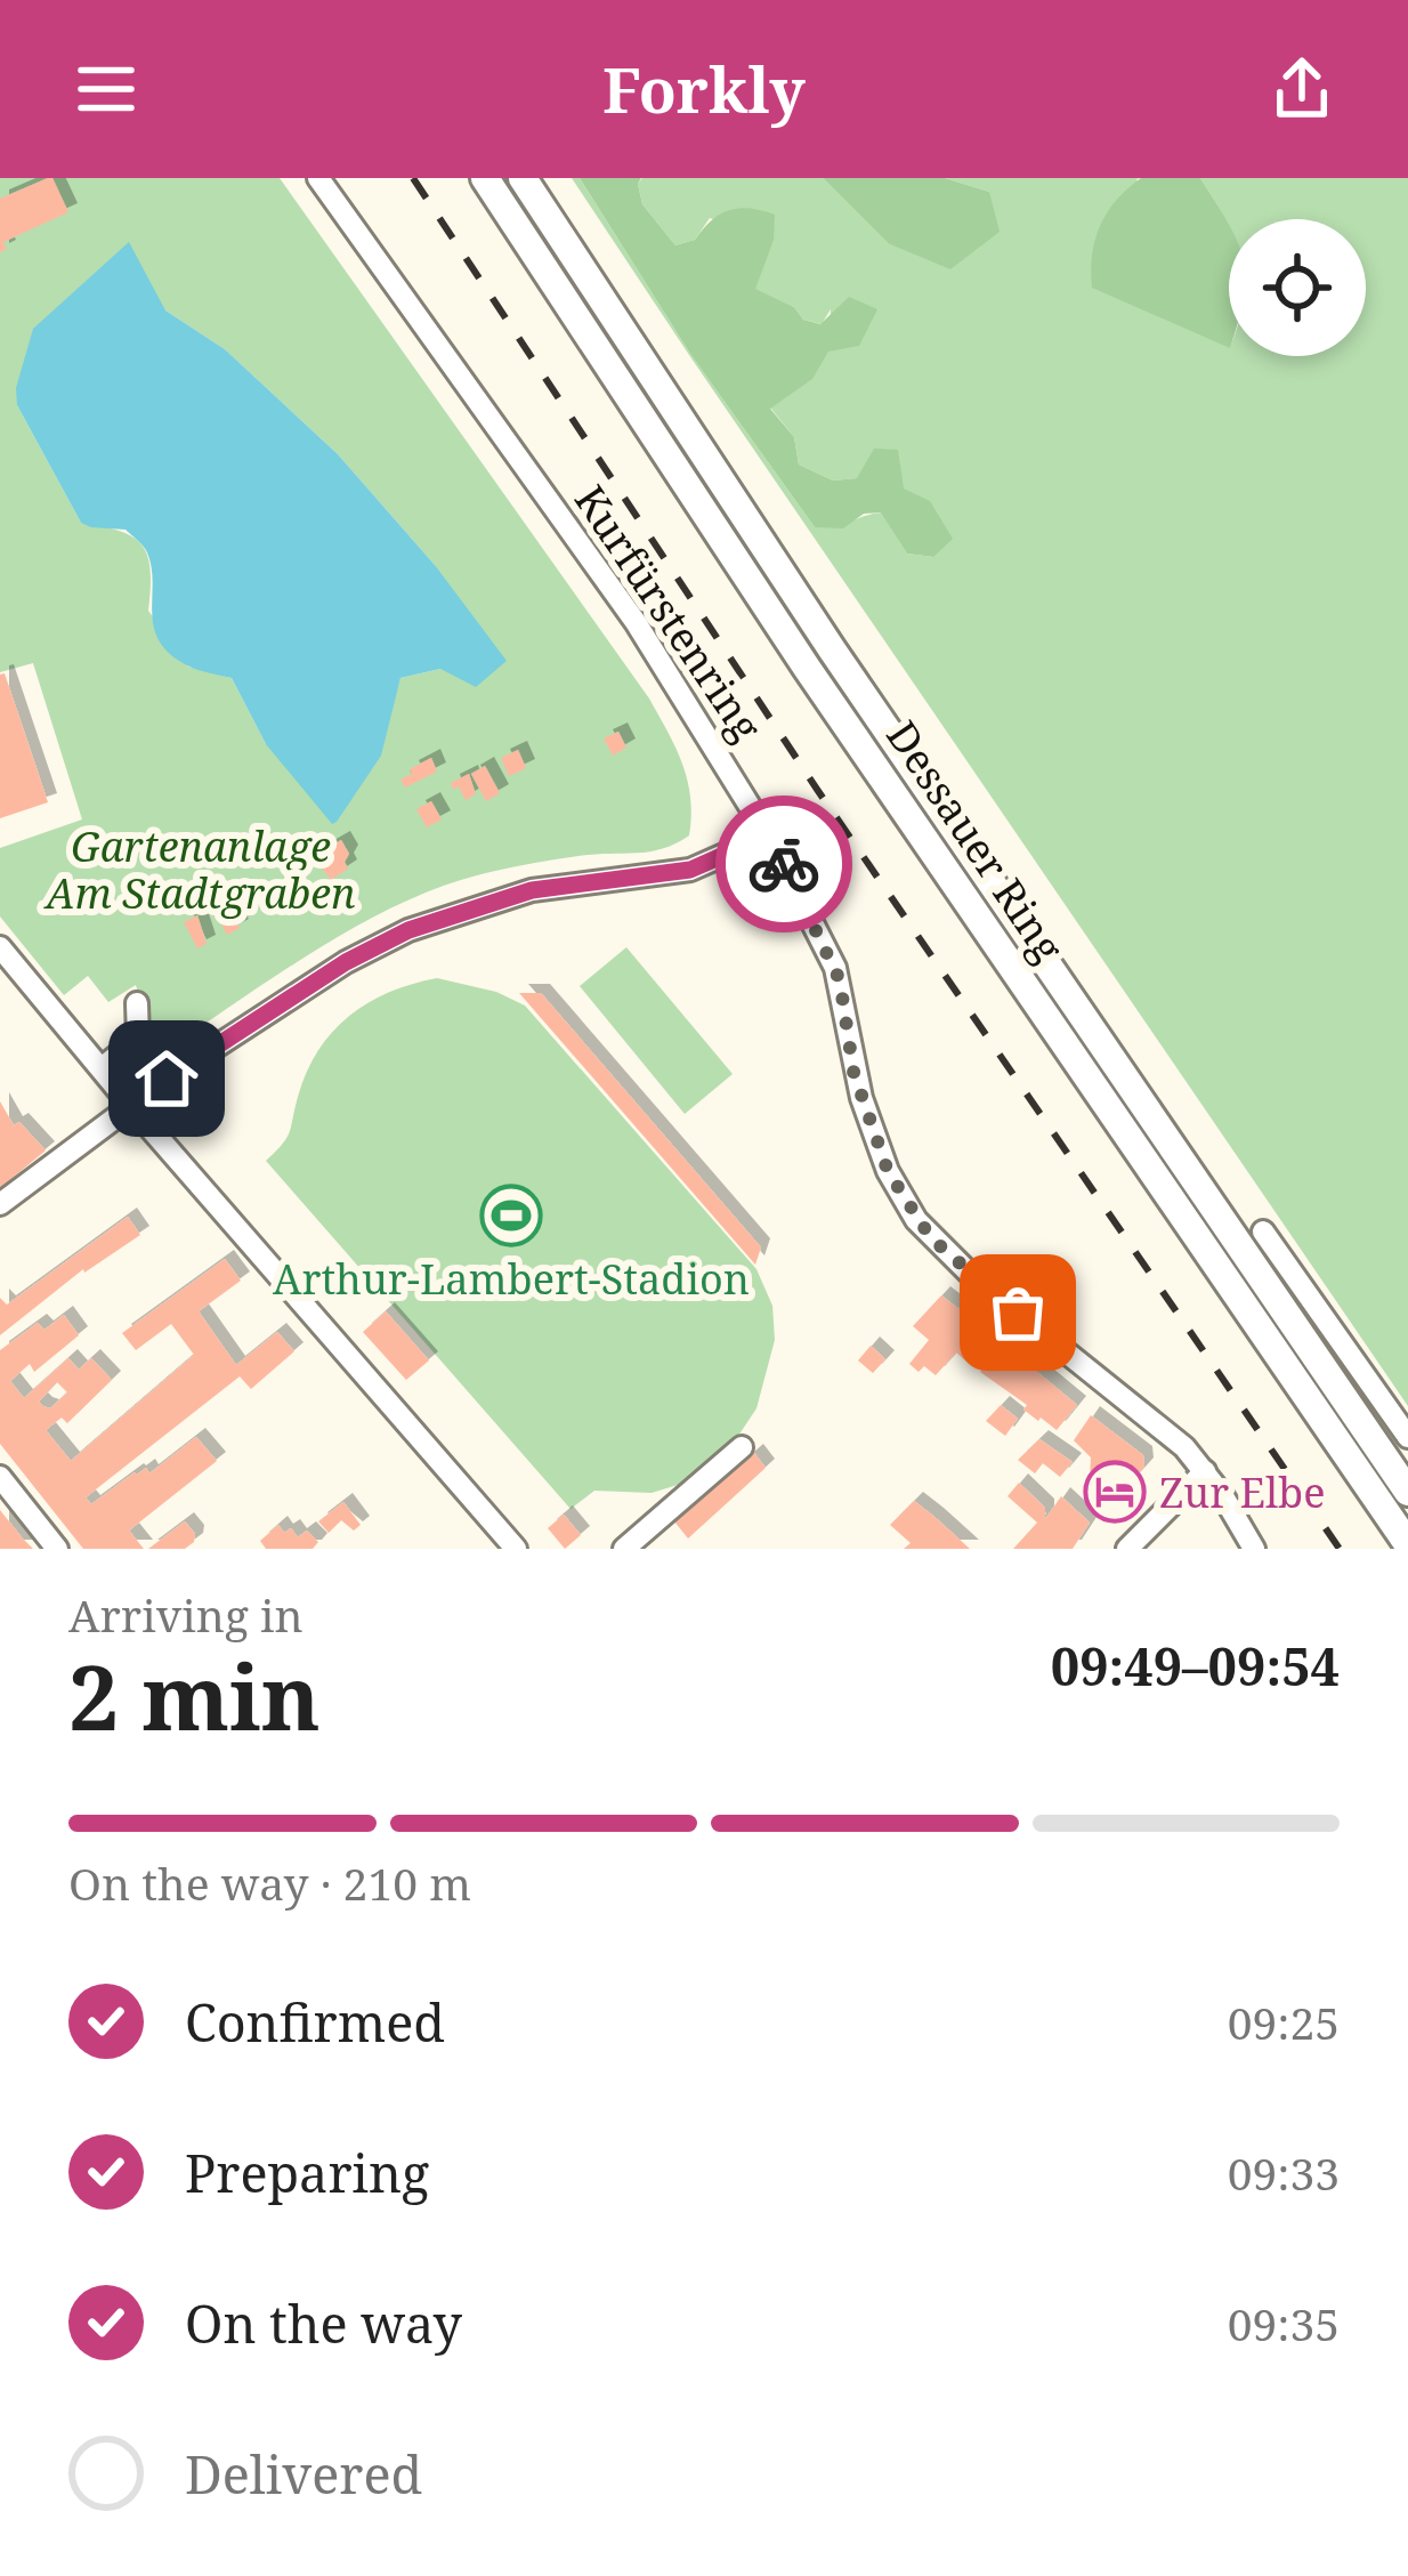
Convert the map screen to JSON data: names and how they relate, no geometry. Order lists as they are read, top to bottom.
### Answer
{
  "streets": {
    "main road": ["Dessauer Ring"],
    "street": ["Kurfürstenring"]
  },
  "parks": ["Gartenanlage Am Stadtgraben"],
  "places": {
    "sports": ["Arthur-Lambert-Stadion"],
    "hotel": ["Zur Elbe"]
  },
  "page": {
    "header": "Forkly",
    "heading": ["2 min", "Arriving in", "09:49–09:54"],
    "bar": "On the way · 210 m",
    "list": [
      ["Confirmed", "09:25"],
      ["Preparing", "09:33"],
      ["On the way", "09:35"],
      "Delivered"
    ]
  }
}
